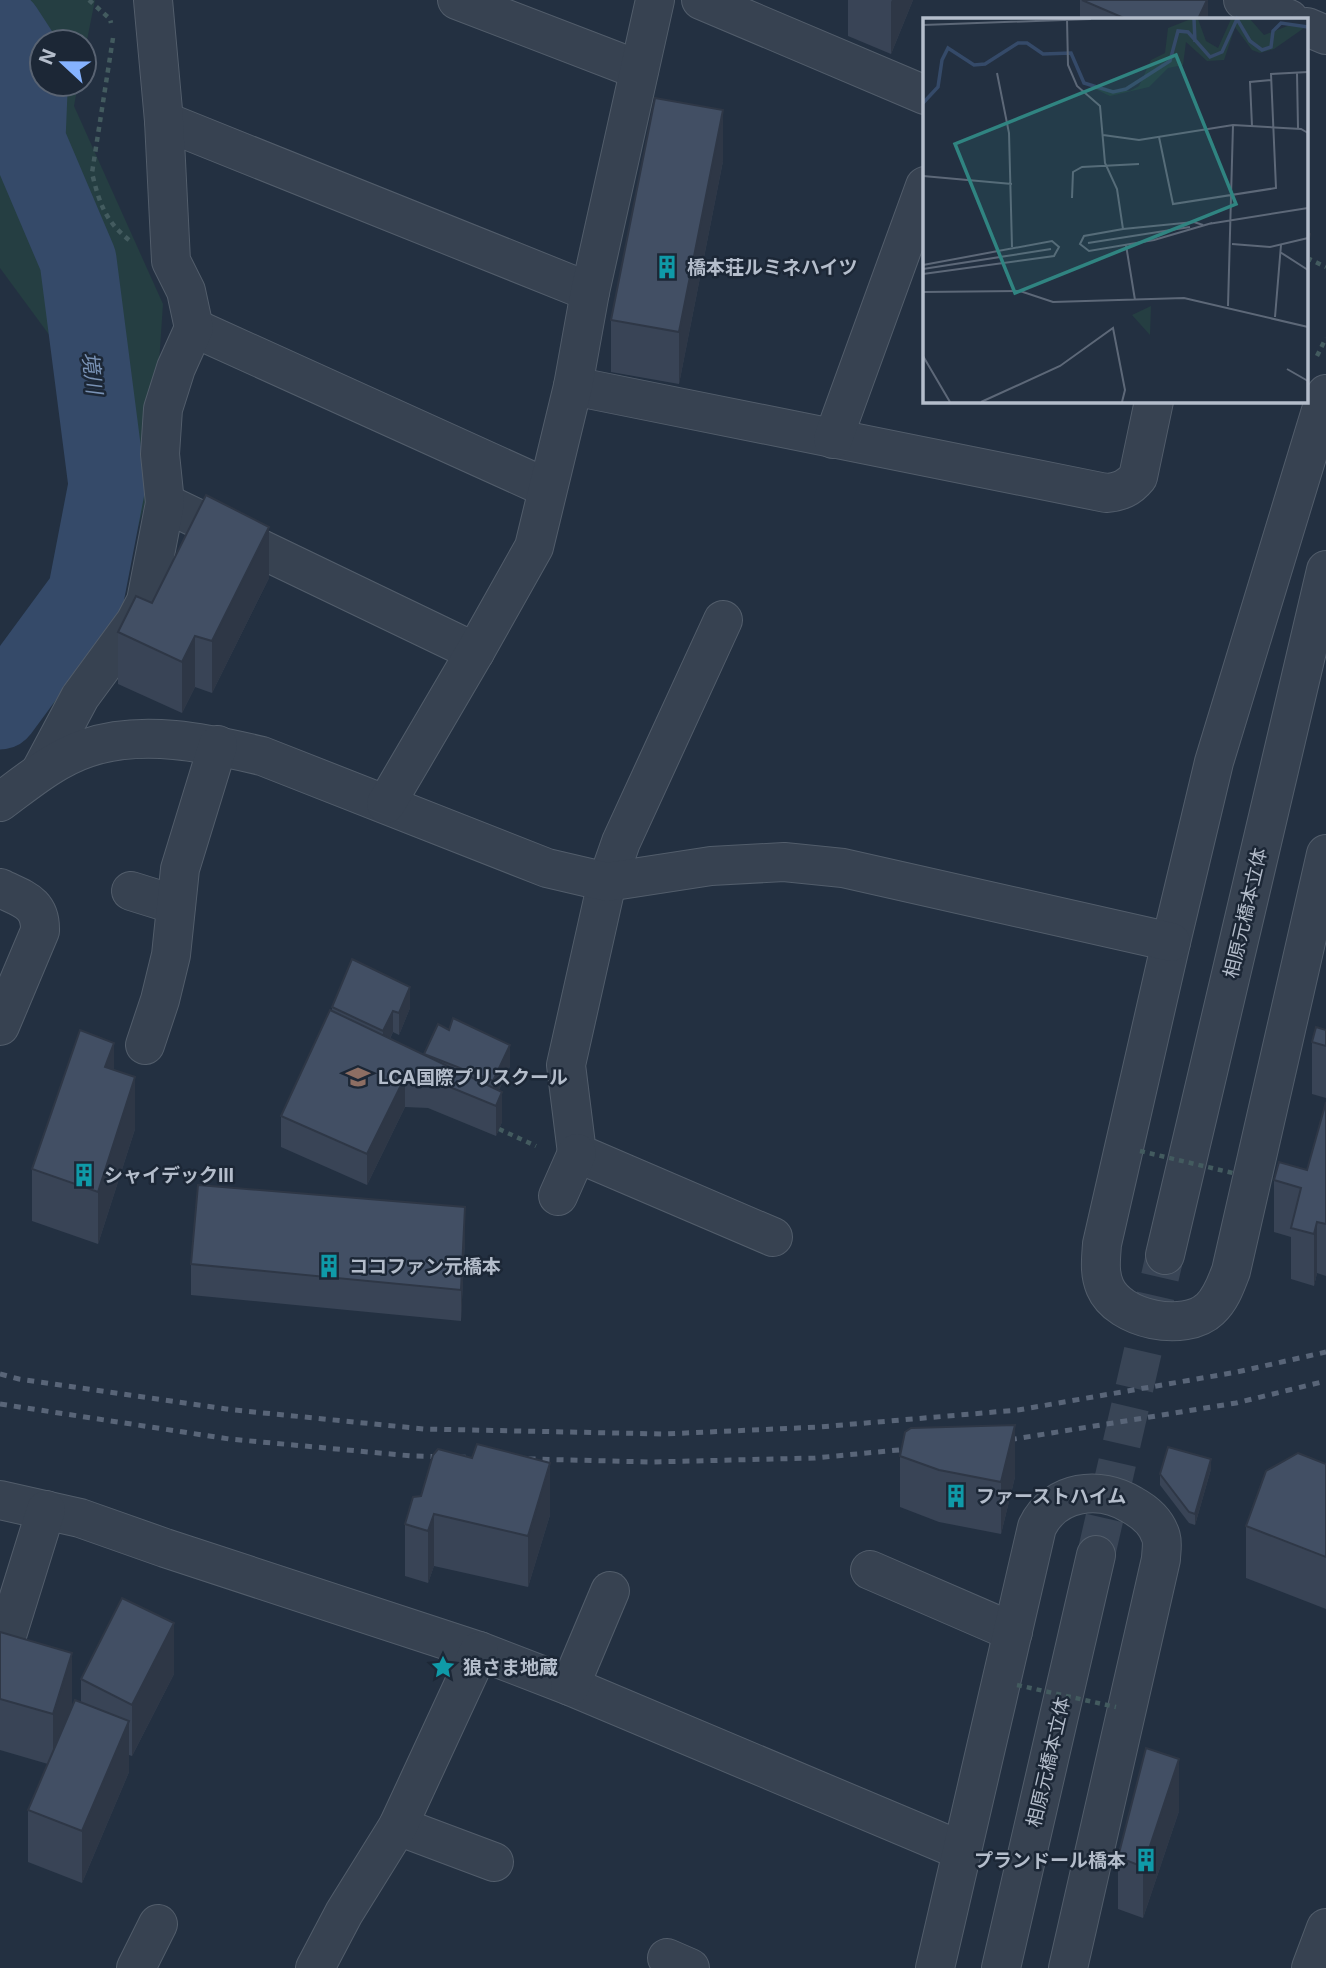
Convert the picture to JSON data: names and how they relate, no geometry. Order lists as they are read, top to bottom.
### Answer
{
  "streets": {
    "street": ["相原元橋本立体"]
  },
  "water": ["境川"],
  "places": {
    "building": [
      "橋本荘ルミネハイツ",
      "シャイデックⅢ",
      "ココファン元橋本",
      "ファーストハイム",
      "プランドール橋本"
    ],
    "school or university": ["LCA国際プリスクール"],
    "place": ["狼さま地蔵"]
  },
  "north": "left"
}
